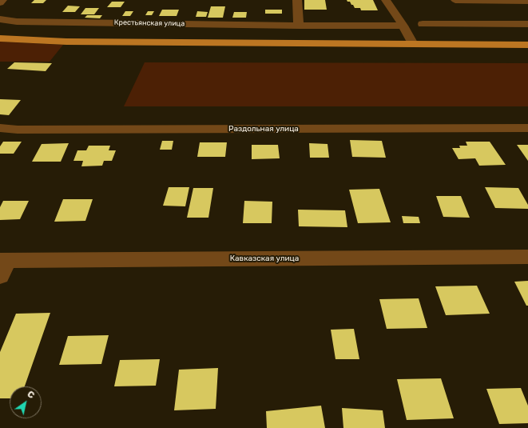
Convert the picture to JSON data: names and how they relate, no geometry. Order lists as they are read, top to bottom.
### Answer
{
  "streets": {
    "street": ["Крестьянская улица", "Раздольная улица", "Кавказская улица"]
  },
  "north": "top right"
}
